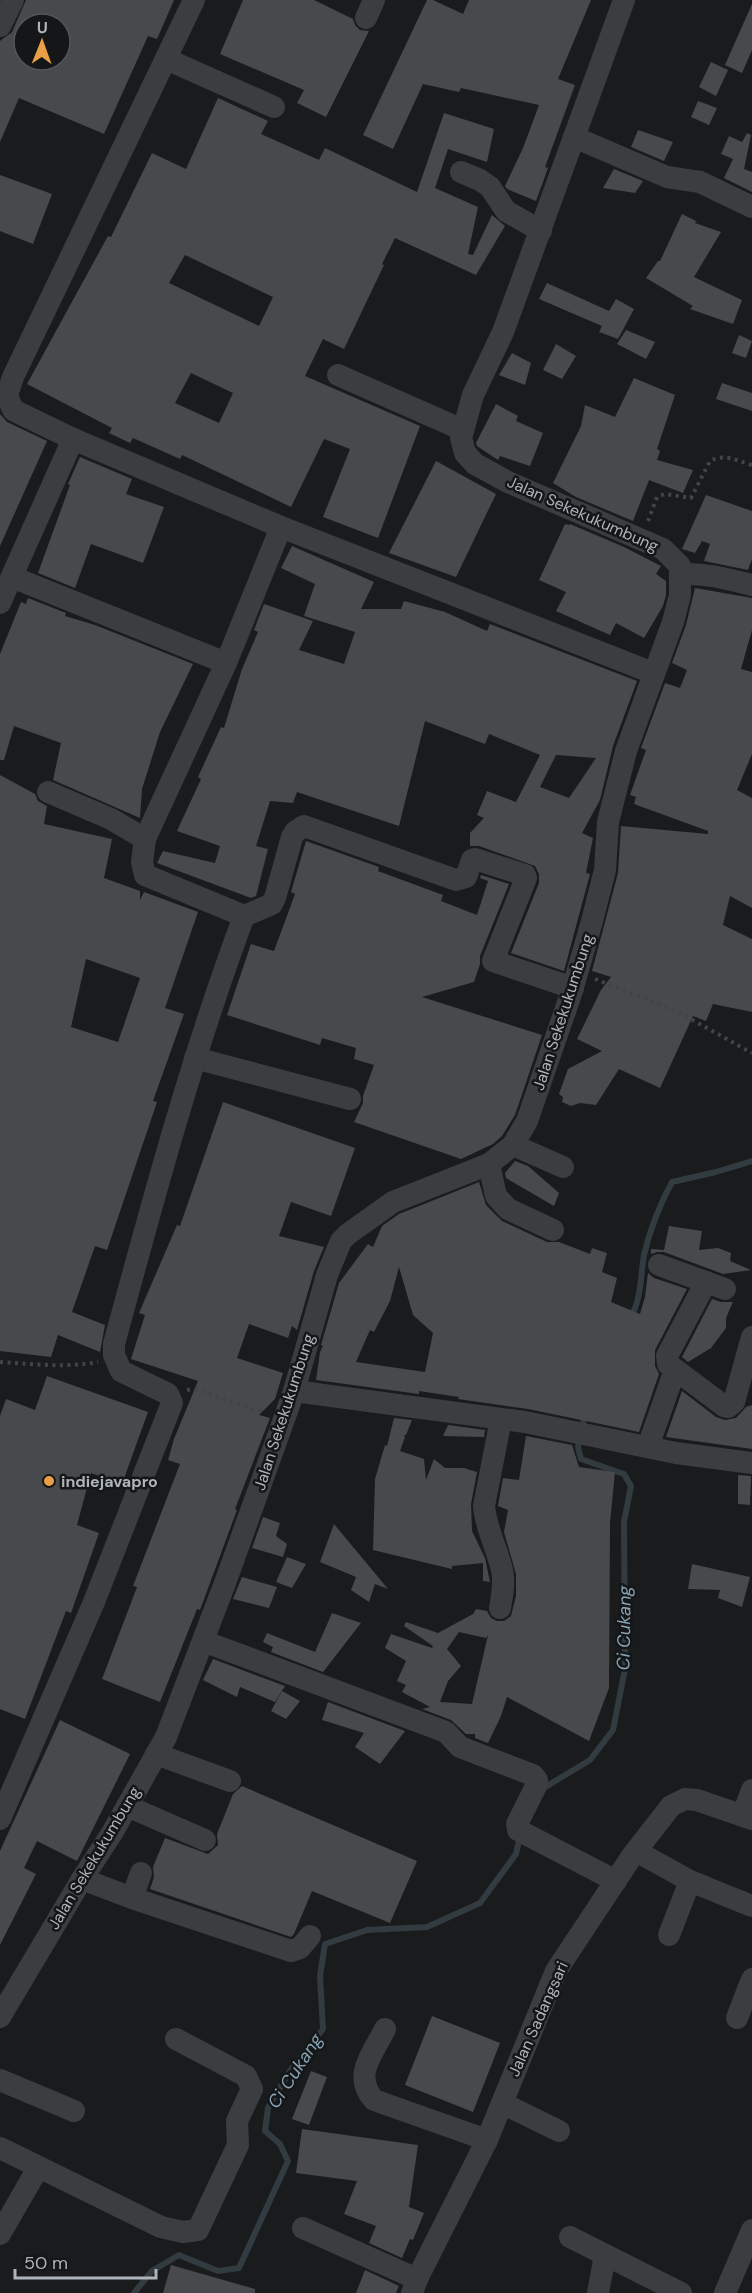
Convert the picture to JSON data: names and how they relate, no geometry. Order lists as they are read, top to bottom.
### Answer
{
  "streets": {
    "street": ["Jalan Sekekukumbung", "Jalan Sadangsari"]
  },
  "water": ["Ci Cukang"],
  "places": ["indiejavapro"],
  "scale_bar": "50 m",
  "north": "top"
}
